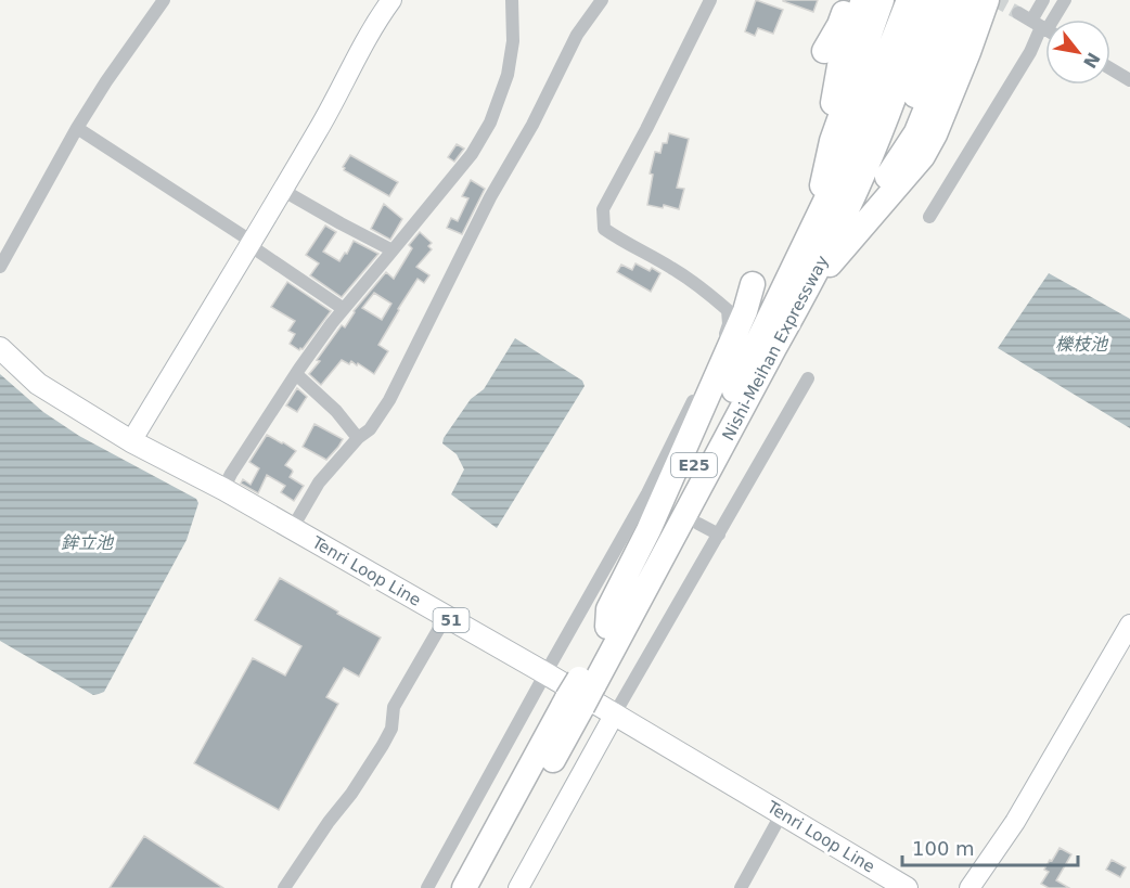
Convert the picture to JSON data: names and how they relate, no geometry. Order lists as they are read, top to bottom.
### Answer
{
  "streets": {
    "highway": ["Nishi-Meihan Expressway", "E25"],
    "main road": ["Tenri Loop Line", "51"]
  },
  "crossings": [
    ["Nishi-Meihan Expressway", "E25"]
  ],
  "water": ["櫟枝池", "鉾立池"],
  "scale_bar": "100 m",
  "north": "bottom right"
}
